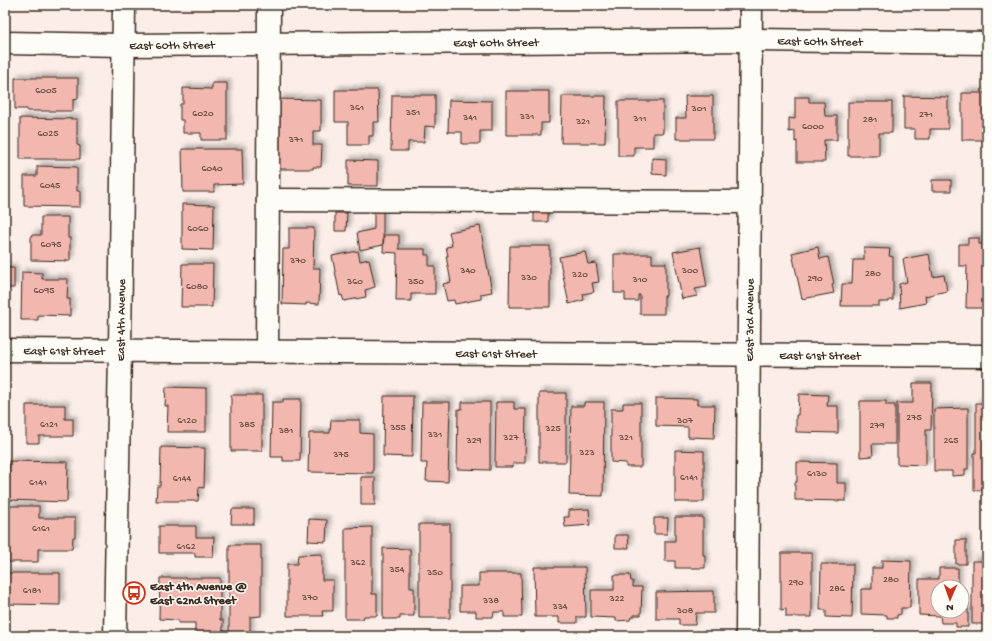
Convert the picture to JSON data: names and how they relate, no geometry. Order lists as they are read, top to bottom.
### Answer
{
  "streets": {
    "street": [
      "East 60th Street",
      "East 4th Avenue",
      "East 3rd Avenue",
      "East 61st Street"
    ]
  },
  "crossings": [
    ["East 60th Street", "East 4th Avenue"],
    ["East 60th Street", "East 3rd Avenue"],
    ["East 4th Avenue", "East 61st Street"],
    ["East 3rd Avenue", "East 61st Street"]
  ],
  "places": {
    "bus stop": ["East 4th Avenue @ East 62nd Street"]
  },
  "house_numbers": [
    "6005",
    "361",
    "301",
    "351",
    "6020",
    "271",
    "331",
    "341",
    "311",
    "281",
    "321",
    "6000",
    "6025",
    "371",
    "6040",
    "6045",
    "6060",
    "6075",
    "370",
    "340",
    "300",
    "280",
    "320",
    "330",
    "290",
    "310",
    "360",
    "350",
    "6080",
    "6095",
    "275",
    "6120",
    "307",
    "6121",
    "385",
    "279",
    "355",
    "325",
    "381",
    "331",
    "327",
    "321",
    "329",
    "265",
    "323",
    "375",
    "6130",
    "6141",
    "6144",
    "6141",
    "6161",
    "6162",
    "362",
    "354",
    "350",
    "280",
    "290",
    "286",
    "6181",
    "370",
    "322",
    "338",
    "334",
    "308"
  ],
  "north": "bottom"
}
